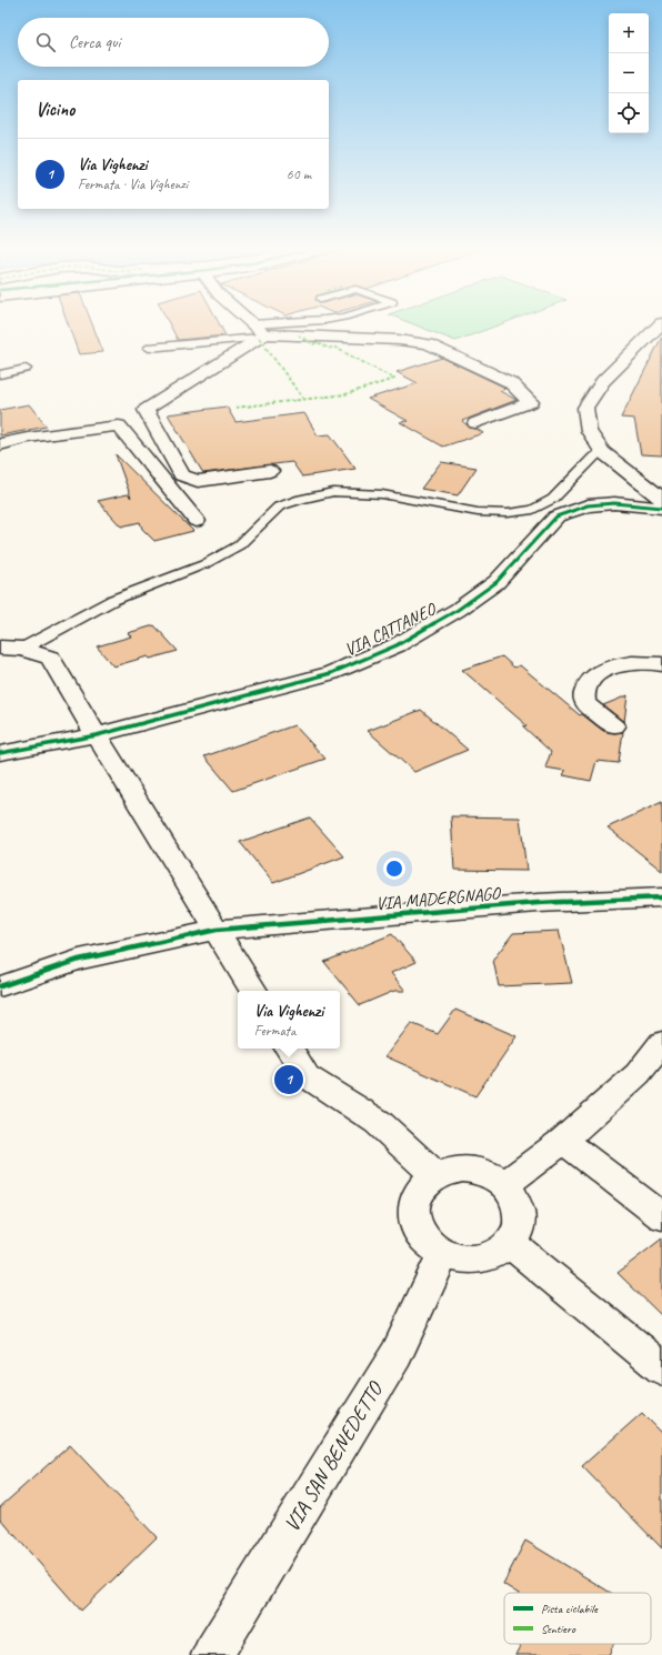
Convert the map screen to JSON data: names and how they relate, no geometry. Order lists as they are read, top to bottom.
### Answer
{
  "streets": {
    "street": ["VIA CATTANEO", "VIA MADERGNAGO", "VIA SAN BENEDETTO"]
  },
  "legend": ["Pista ciclabile", "Sentiero"],
  "page": {
    "map_buttons": ["+", "−"],
    "search": "Cerca qui",
    "heading": "Vicino",
    "list": [
      {
        "mark": "1",
        "name": "Via Vighenzi",
        "note": "Fermata · Via Vighenzi",
        "value": "60 m"
      }
    ],
    "popup": ["Via Vighenzi", "Fermata"],
    "pins": "1"
  }
}
